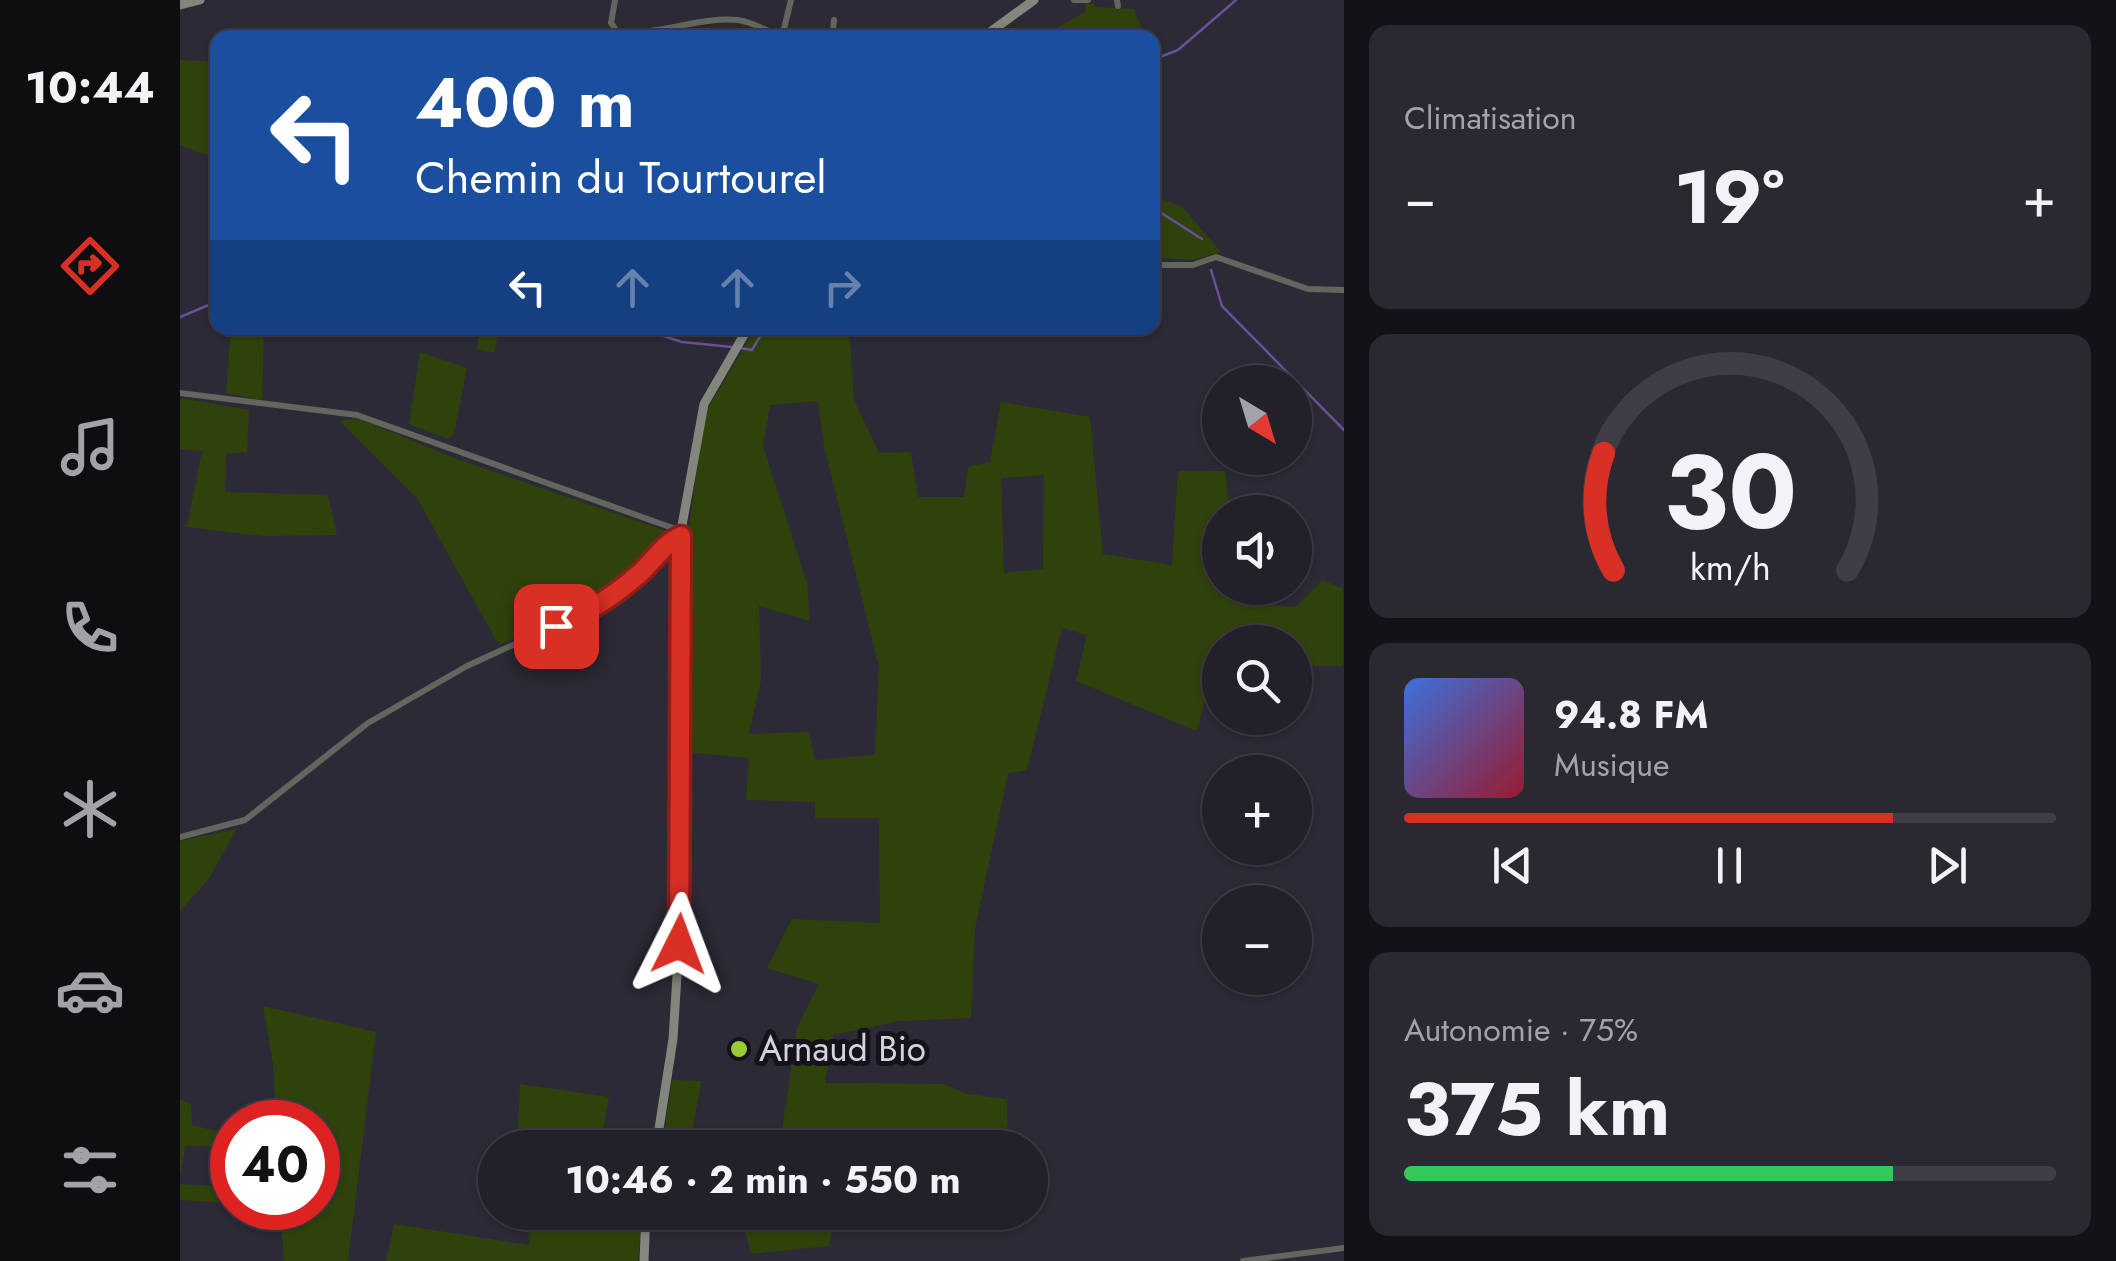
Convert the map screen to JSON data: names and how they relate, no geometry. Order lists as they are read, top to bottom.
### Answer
{
  "places": ["Arnaud Bio"],
  "north": "bottom right",
  "page": {
    "tabs": "10:44",
    "tile": [
      "Climatisation",
      ["Autonomie · 75%", "375 km"]
    ],
    "turn": ["400 m", "Chemin du Tourtourel"],
    "heat": ["−", "19°", "+"],
    "map_buttons": ["+", "−"],
    "song": ["94.8 FM", "Musique"],
    "limit": "40",
    "trip": "10:46 · 2 min · 550 m",
    "gauge": ["30", "km/h"]
  }
}
